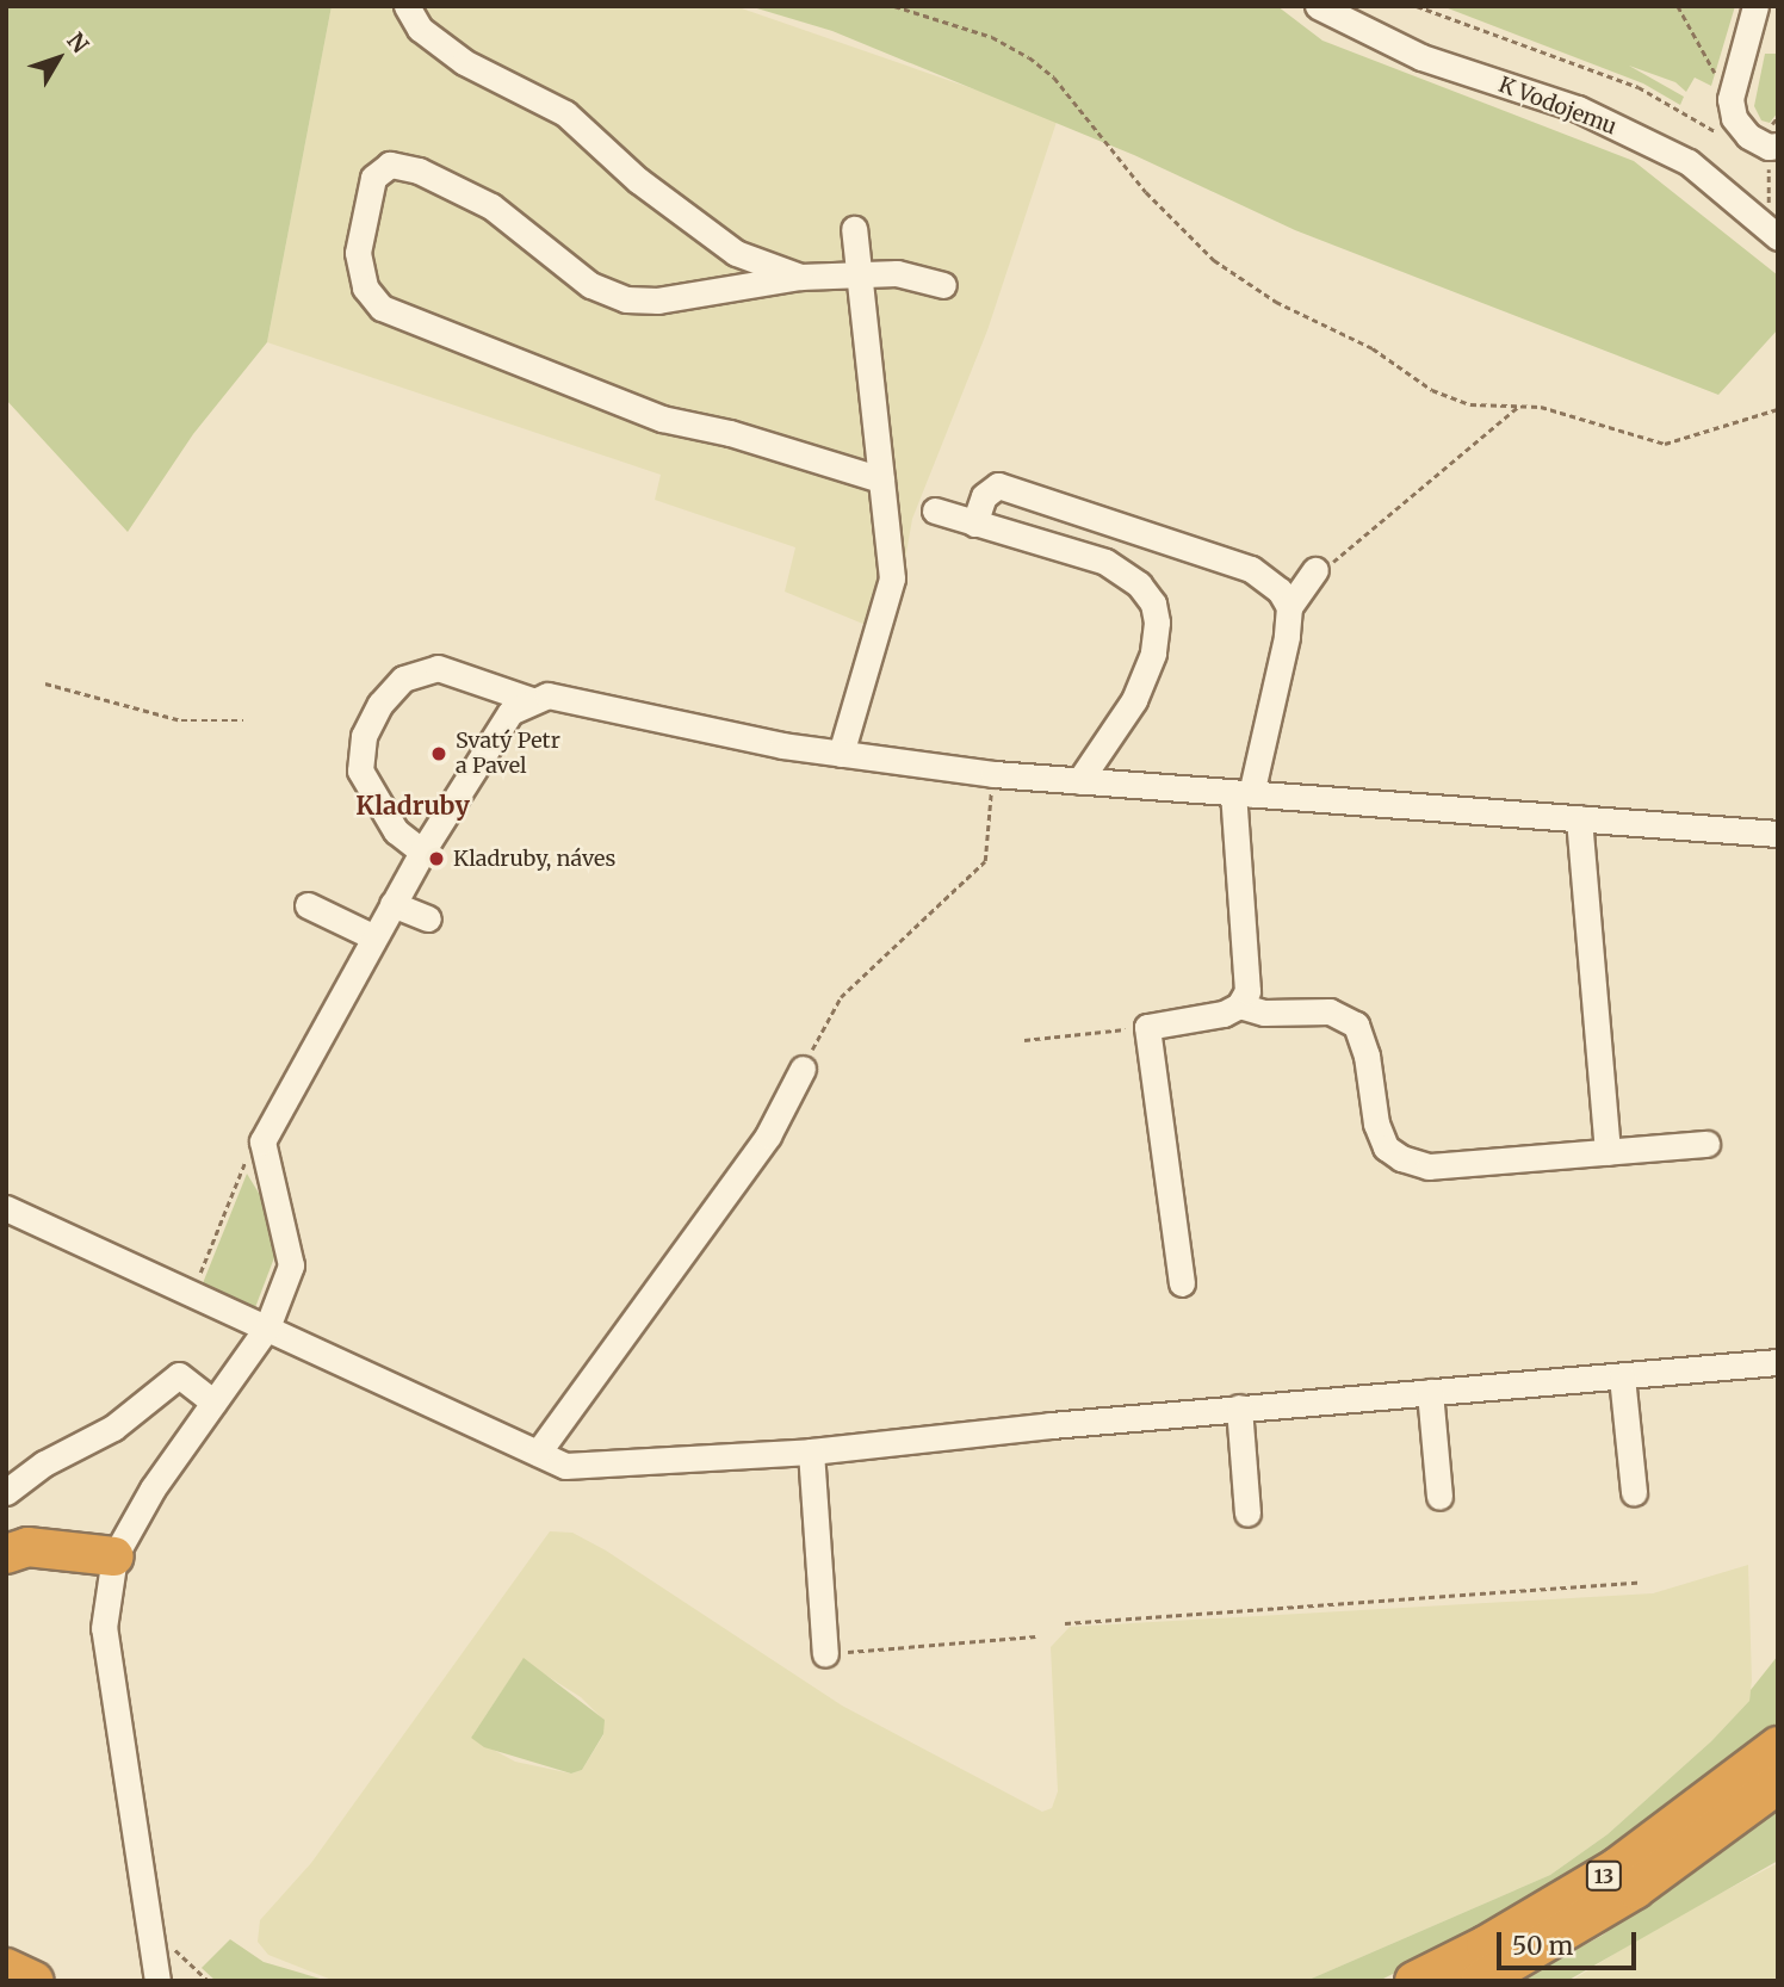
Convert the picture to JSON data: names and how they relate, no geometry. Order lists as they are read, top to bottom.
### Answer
{
  "streets": {
    "highway": ["13"],
    "street": ["K Vodojemu"]
  },
  "districts": ["Kladruby"],
  "places": ["Svatý Petr a Pavel", "Kladruby, náves"],
  "scale_bar": "50 m",
  "north": "top right"
}
